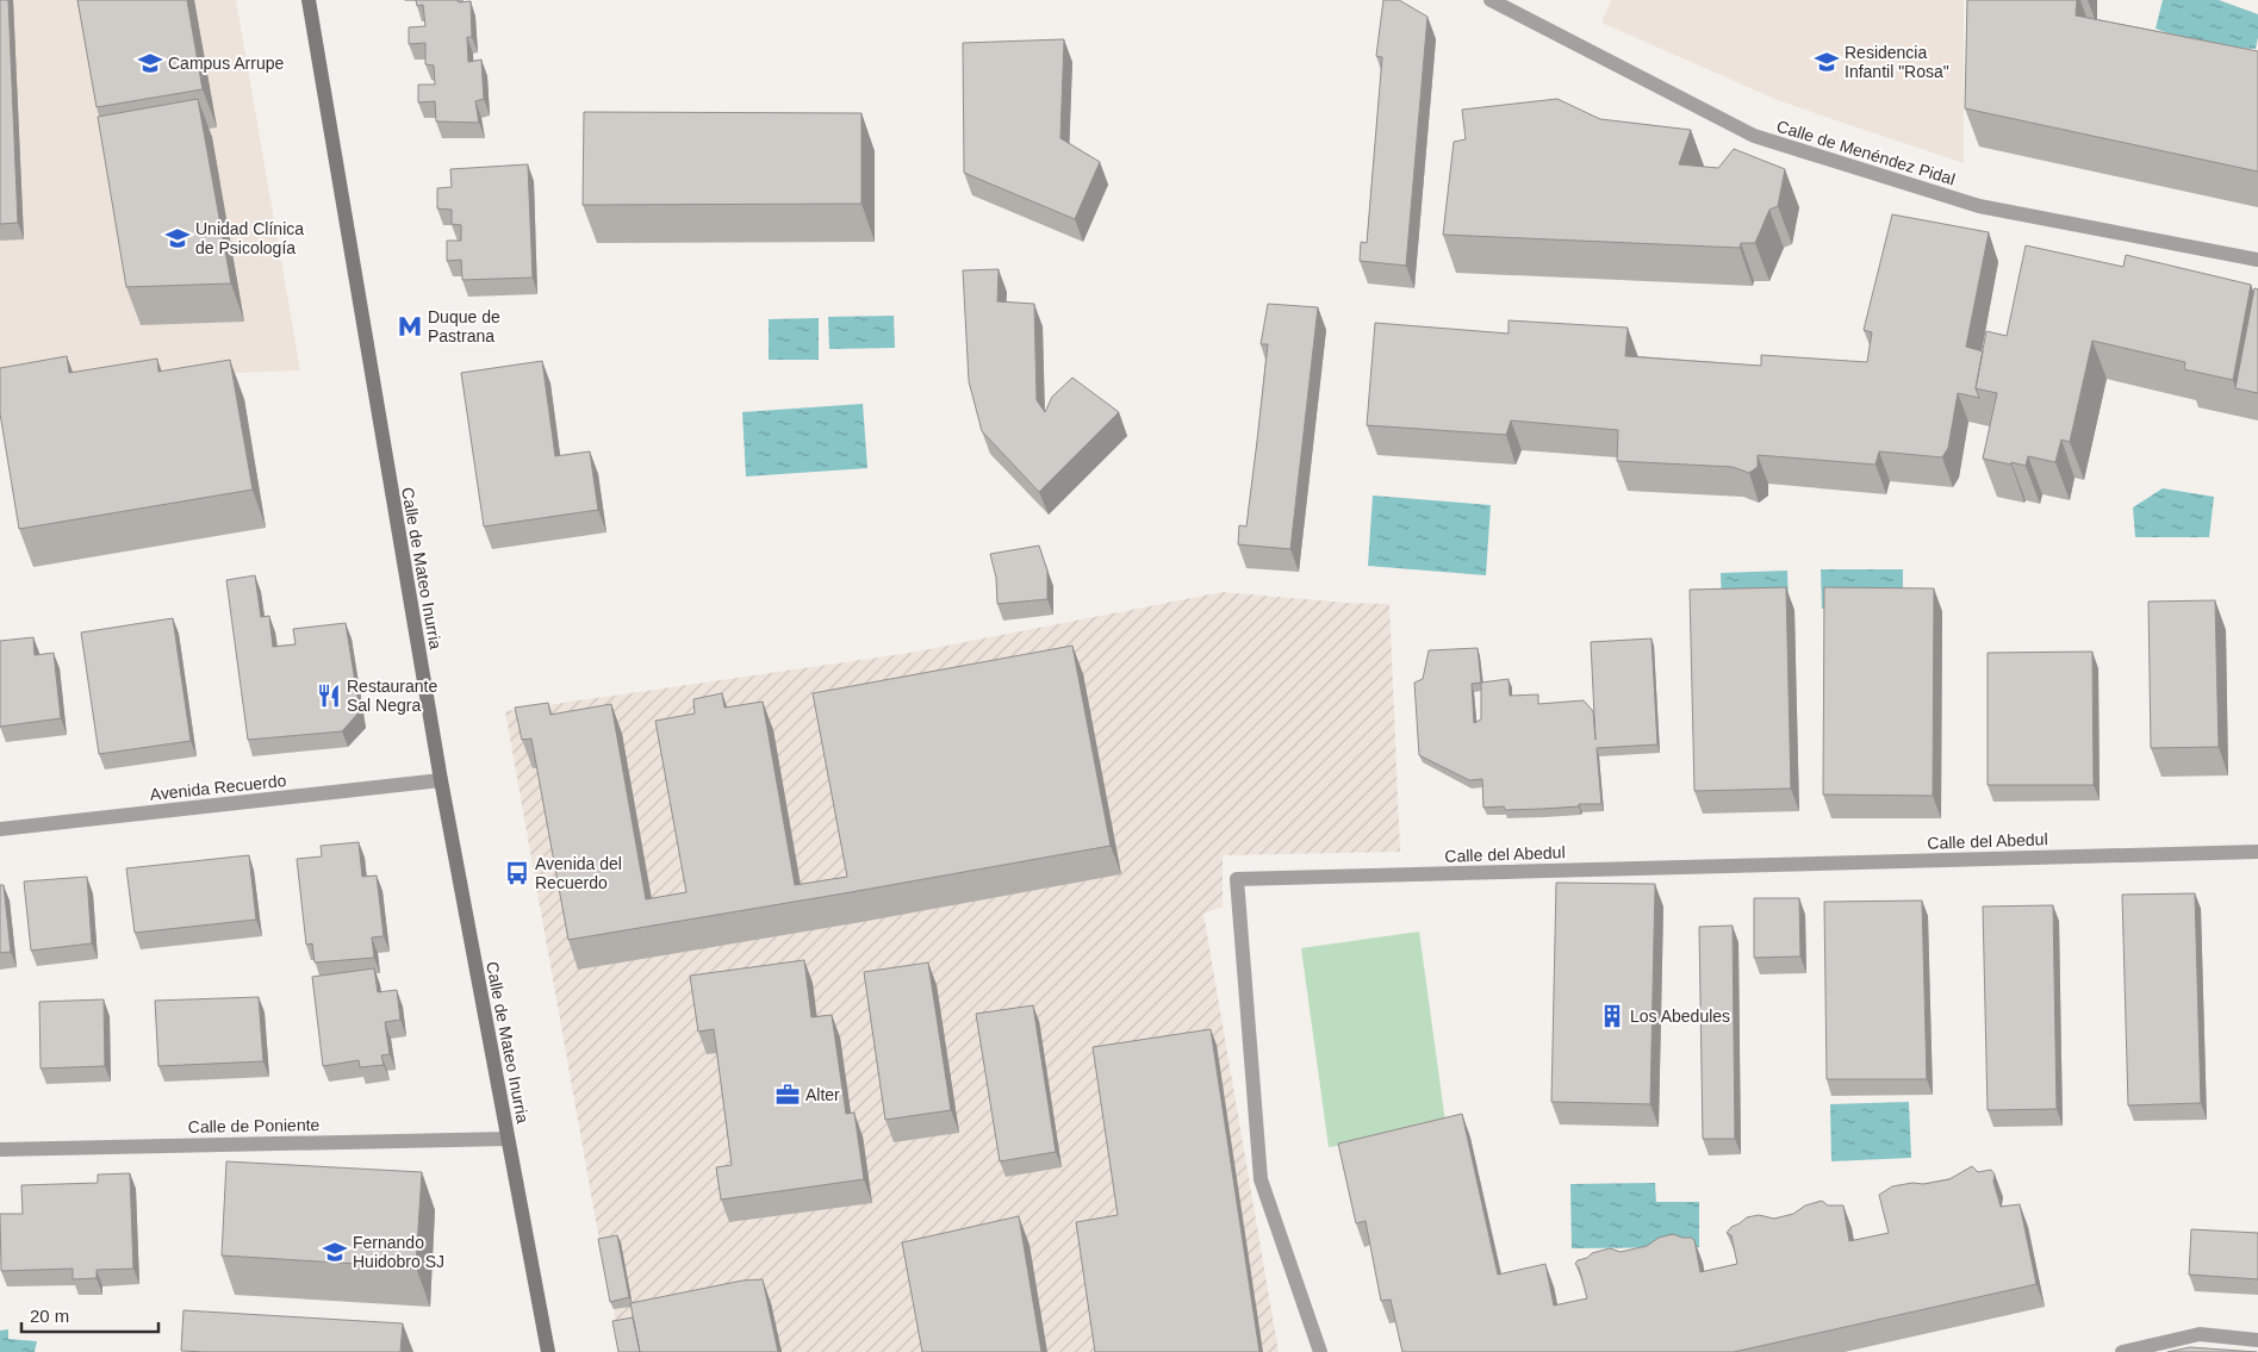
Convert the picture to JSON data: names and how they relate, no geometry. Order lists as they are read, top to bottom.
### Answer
{
  "streets": {
    "main road": ["Calle de Mateo Inurria"],
    "street": [
      "Calle de Menéndez Pidal",
      "Avenida Recuerdo",
      "Calle del Abedul",
      "Calle de Poniente"
    ]
  },
  "crossings": [
    ["Calle de Mateo Inurria", "Avenida Recuerdo"],
    ["Calle de Mateo Inurria", "Calle de Poniente"]
  ],
  "places": {
    "school or university": [
      "Residencia Infantil \"Rosa\"",
      "Campus Arrupe",
      "Unidad Clínica de Psicología",
      "Fernando Huidobro SJ"
    ],
    "metro station": ["Duque de Pastrana"],
    "restaurant": ["Restaurante Sal Negra"],
    "bus stop": ["Avenida del Recuerdo"],
    "building": ["Los Abedules"],
    "office": ["Alter"]
  },
  "scale_bar": "20 m"
}
